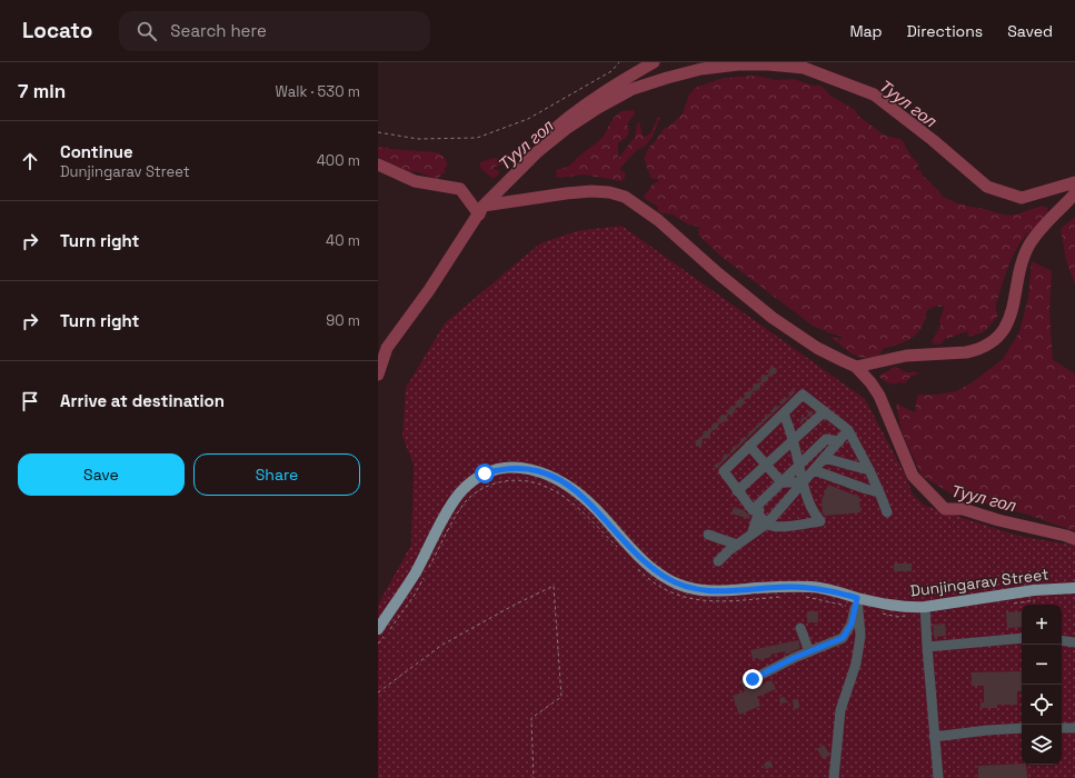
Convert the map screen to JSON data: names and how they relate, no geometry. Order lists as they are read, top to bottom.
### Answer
{
  "streets": {
    "main road": ["Dunjingarav Street"]
  },
  "water": ["Туул гол"],
  "page": {
    "header": "Locato",
    "search": "Search here",
    "nav": ["Map", "Directions", "Saved"],
    "heading": ["7 min", "Walk · 530 m"],
    "list": [
      ["Continue", "Dunjingarav Street", "400 m"],
      ["Turn right", "40 m"],
      ["Turn right", "90 m"],
      "Arrive at destination"
    ],
    "buttons": ["Save", "Share"],
    "map_buttons": ["+", "−"]
  }
}
